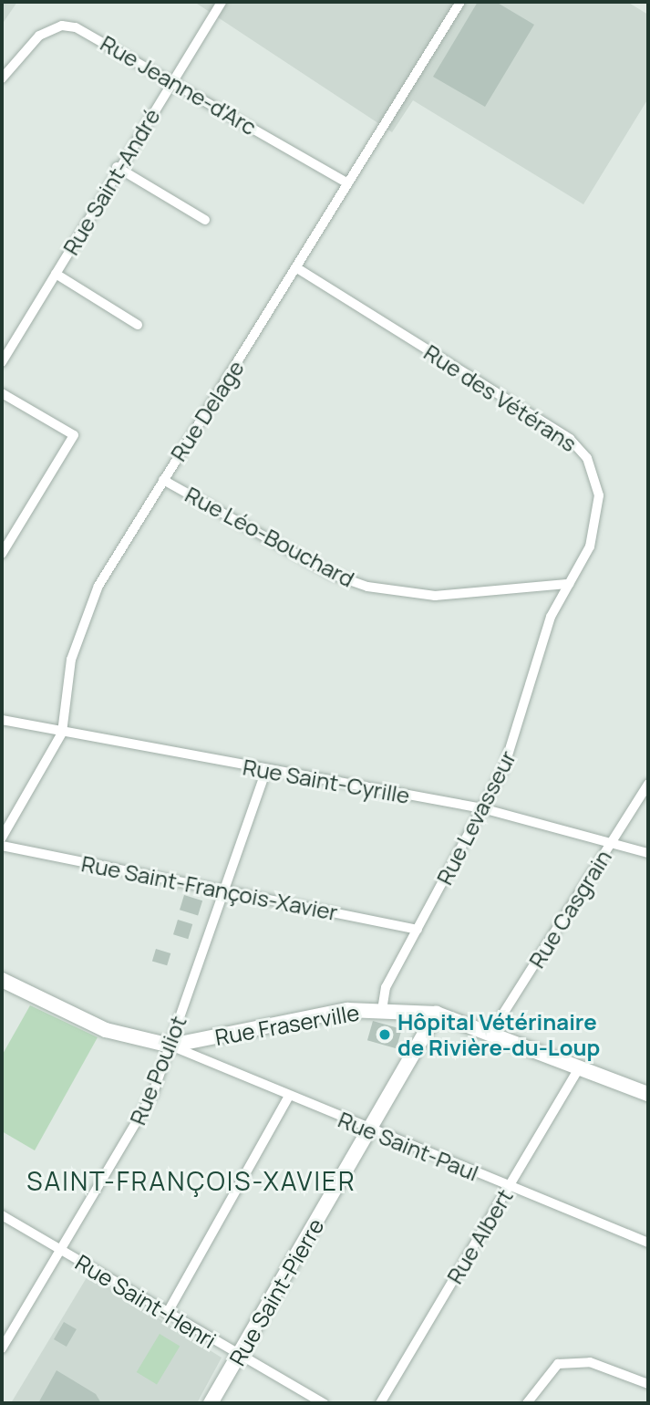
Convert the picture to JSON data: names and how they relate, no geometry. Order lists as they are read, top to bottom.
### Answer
{
  "streets": {
    "main road": ["Rue Fraserville", "Rue Saint-Pierre"],
    "street": [
      "Rue Jeanne-d'Arc",
      "Rue Saint-André",
      "Rue des Vétérans",
      "Rue Delage",
      "Rue Léo-Bouchard",
      "Rue Saint-Cyrille",
      "Rue Levasseur",
      "Rue Saint-François-Xavier",
      "Rue Casgrain",
      "Rue Pouliot",
      "Rue Saint-Paul",
      "Rue Albert",
      "Rue Saint-Henri"
    ]
  },
  "crossings": [
    ["Rue Jeanne-d'Arc", "Rue Saint-André"],
    ["Rue Jeanne-d'Arc", "Rue Delage"],
    ["Rue des Vétérans", "Rue Delage"],
    ["Rue des Vétérans", "Rue Léo-Bouchard"],
    ["Rue des Vétérans", "Rue Levasseur"],
    ["Rue Delage", "Rue Léo-Bouchard"],
    ["Rue Delage", "Rue Saint-Cyrille"],
    ["Rue Léo-Bouchard", "Rue Levasseur"],
    ["Rue Saint-Cyrille", "Rue Levasseur"],
    ["Rue Saint-Cyrille", "Rue Casgrain"],
    ["Rue Saint-Cyrille", "Rue Pouliot"],
    ["Rue Levasseur", "Rue Saint-François-Xavier"],
    ["Rue Levasseur", "Rue Fraserville"],
    ["Rue Saint-François-Xavier", "Rue Pouliot"],
    ["Rue Casgrain", "Rue Fraserville"],
    ["Rue Fraserville", "Rue Pouliot"],
    ["Rue Fraserville", "Rue Saint-Paul"],
    ["Rue Fraserville", "Rue Albert"],
    ["Rue Fraserville", "Rue Saint-Pierre"],
    ["Rue Pouliot", "Rue Saint-Paul"],
    ["Rue Pouliot", "Rue Saint-Henri"],
    ["Rue Saint-Paul", "Rue Albert"],
    ["Rue Saint-Paul", "Rue Saint-Pierre"],
    ["Rue Saint-Pierre", "Rue Saint-Henri"]
  ],
  "districts": ["SAINT-FRANÇOIS-XAVIER"],
  "places": ["Hôpital Vétérinaire de Rivière-du-Loup"]
}
